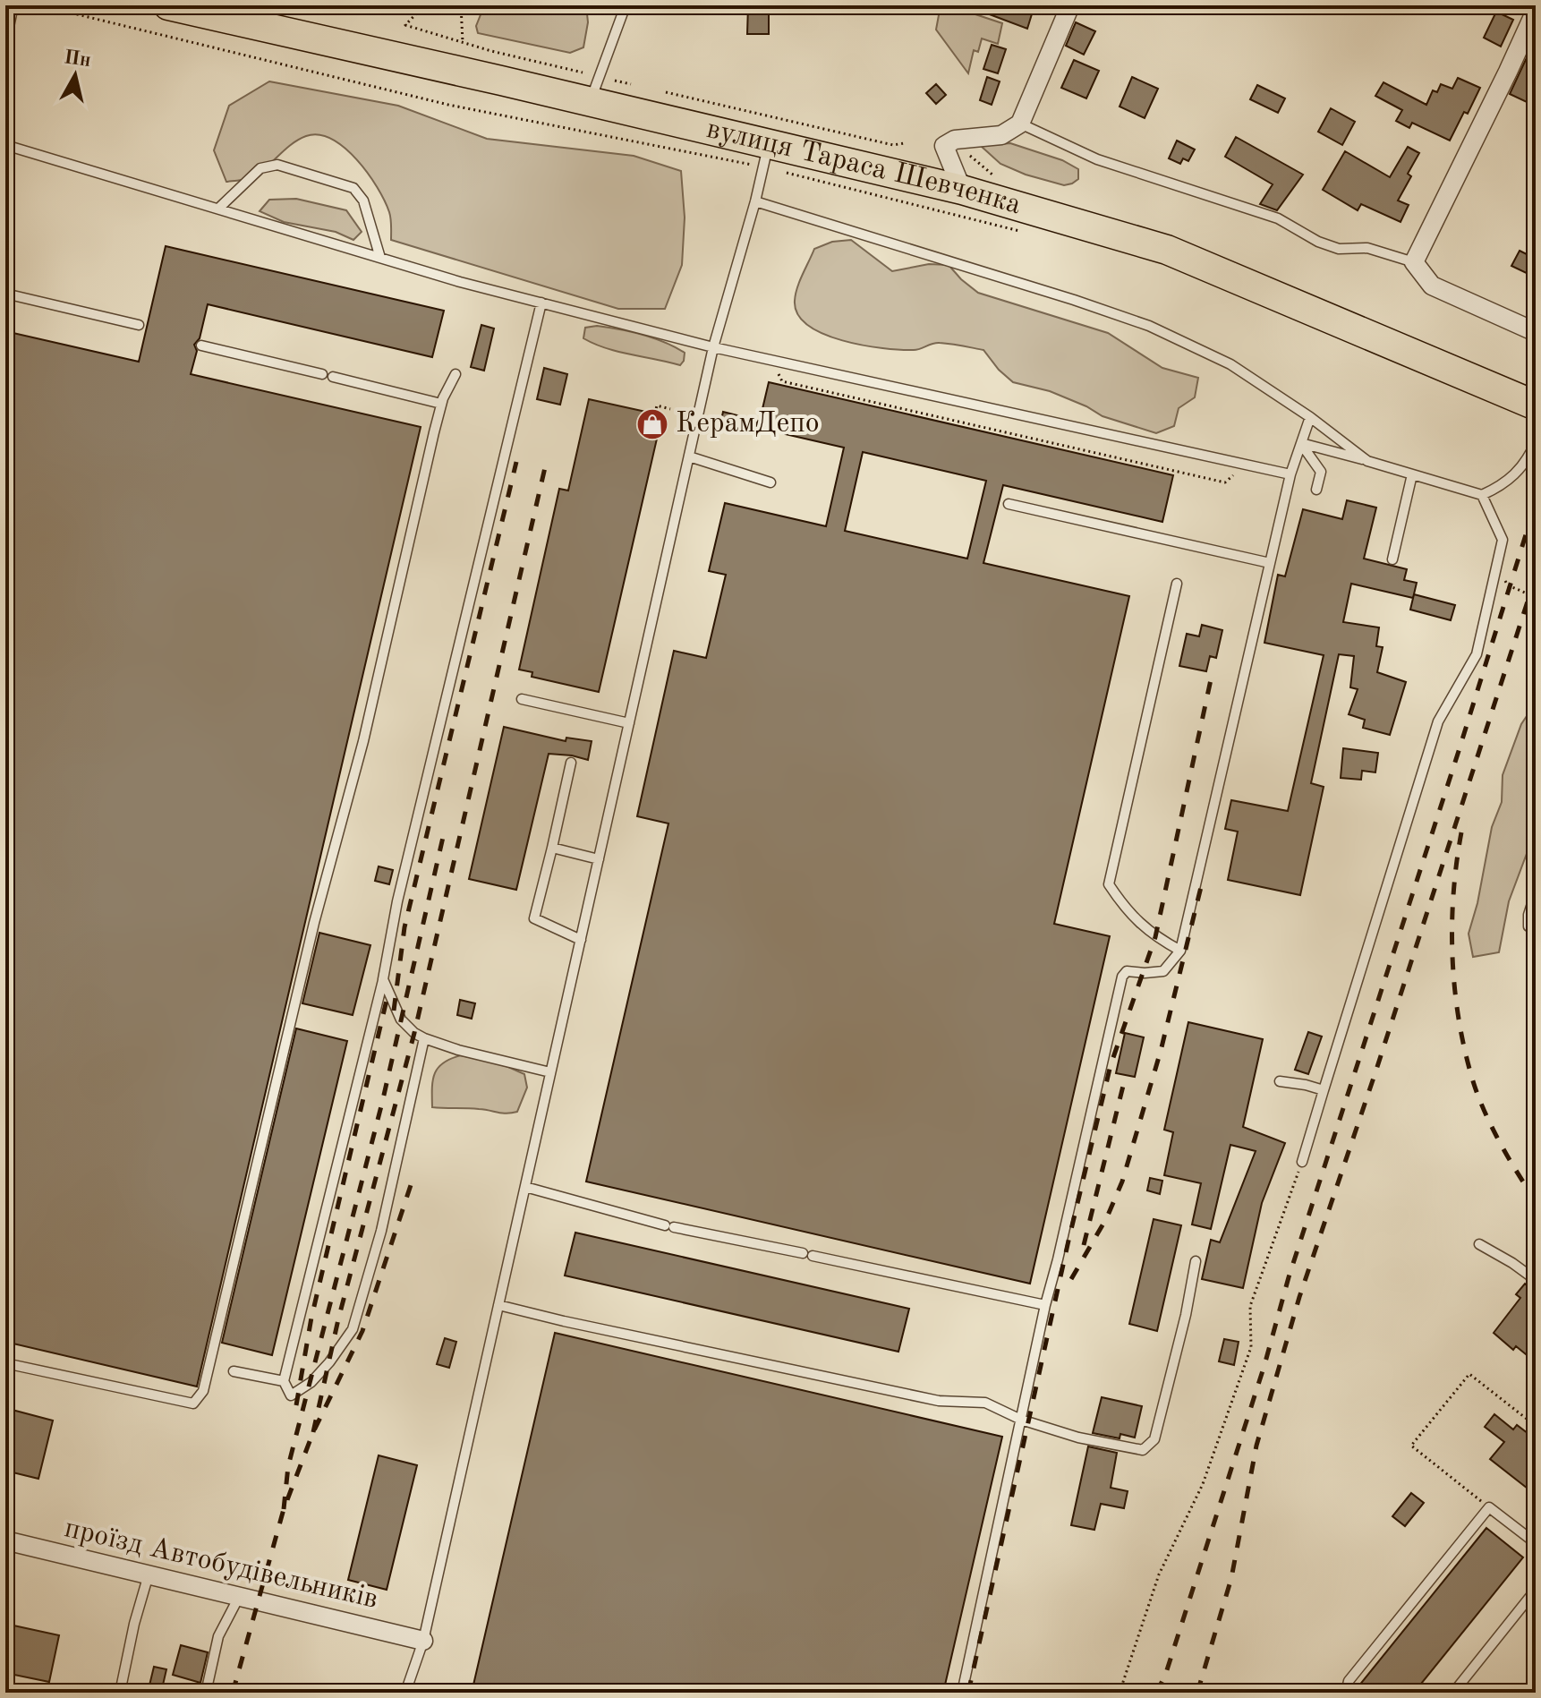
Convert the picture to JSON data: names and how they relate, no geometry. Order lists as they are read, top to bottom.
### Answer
{
  "streets": {
    "main road": ["вулиця Тараса Шевченка"],
    "street": ["проїзд Автобудівельників"]
  },
  "places": {
    "shop": ["КерамДепо"]
  },
  "north": "top"
}
